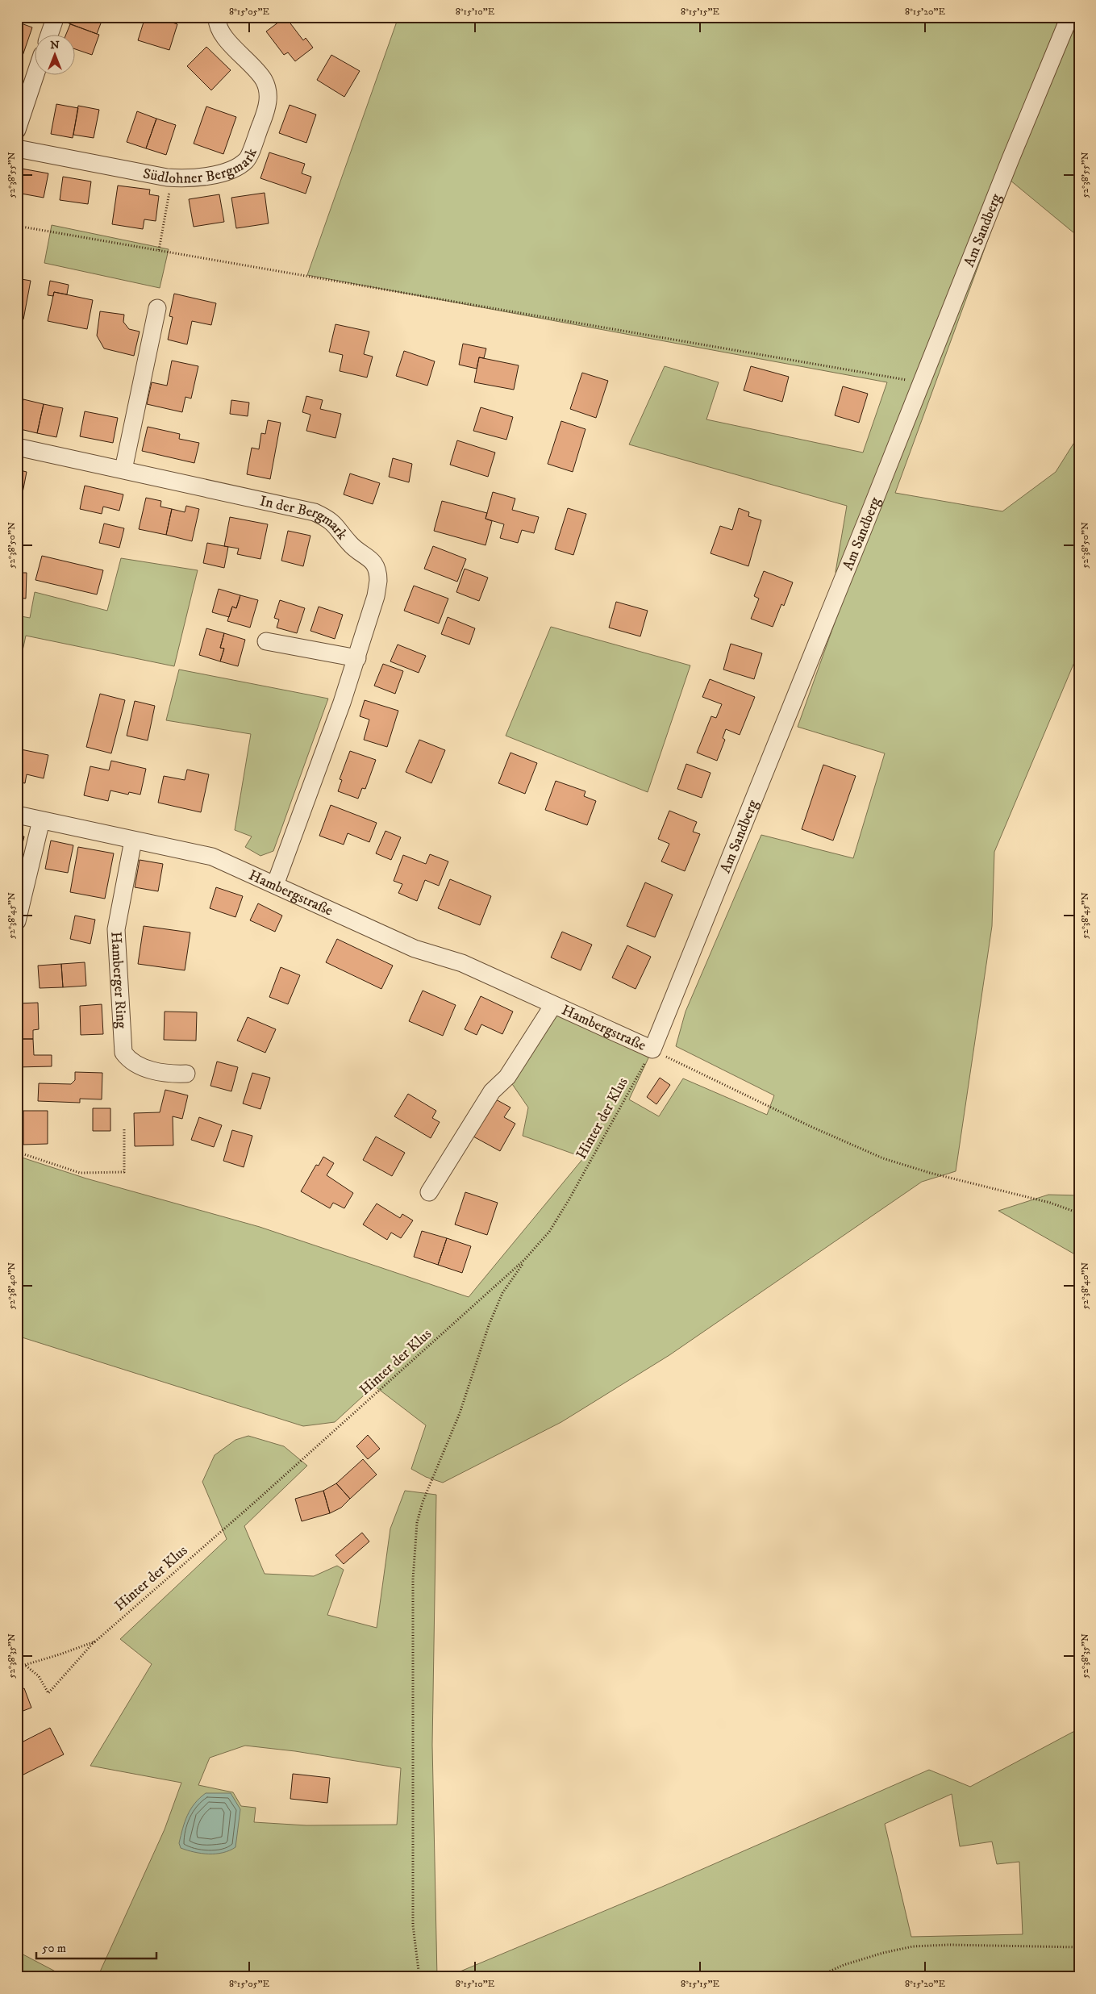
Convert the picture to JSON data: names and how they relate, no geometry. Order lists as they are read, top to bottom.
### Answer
{
  "streets": {
    "street": [
      "Südlohner Bergmark",
      "Am Sandberg",
      "In der Bergmark",
      "Hambergstraße",
      "Hamberger Ring"
    ],
    "path": ["Hinter der Klus"]
  },
  "crossings": [
    ["Am Sandberg", "Hambergstraße"],
    ["Am Sandberg", "Hinter der Klus"],
    ["In der Bergmark", "Hambergstraße"],
    ["Hambergstraße", "Hamberger Ring"],
    ["Hambergstraße", "Hinter der Klus"]
  ],
  "scale_bar": "50 m",
  "north": "top",
  "coordinates": [
    "8°15'05\"E",
    "8°15'10\"E",
    "8°15'15\"E",
    "8°15'20\"E",
    "52°38'55\"N",
    "52°38'50\"N",
    "52°38'45\"N",
    "52°38'40\"N",
    "52°38'35\"N"
  ]
}
